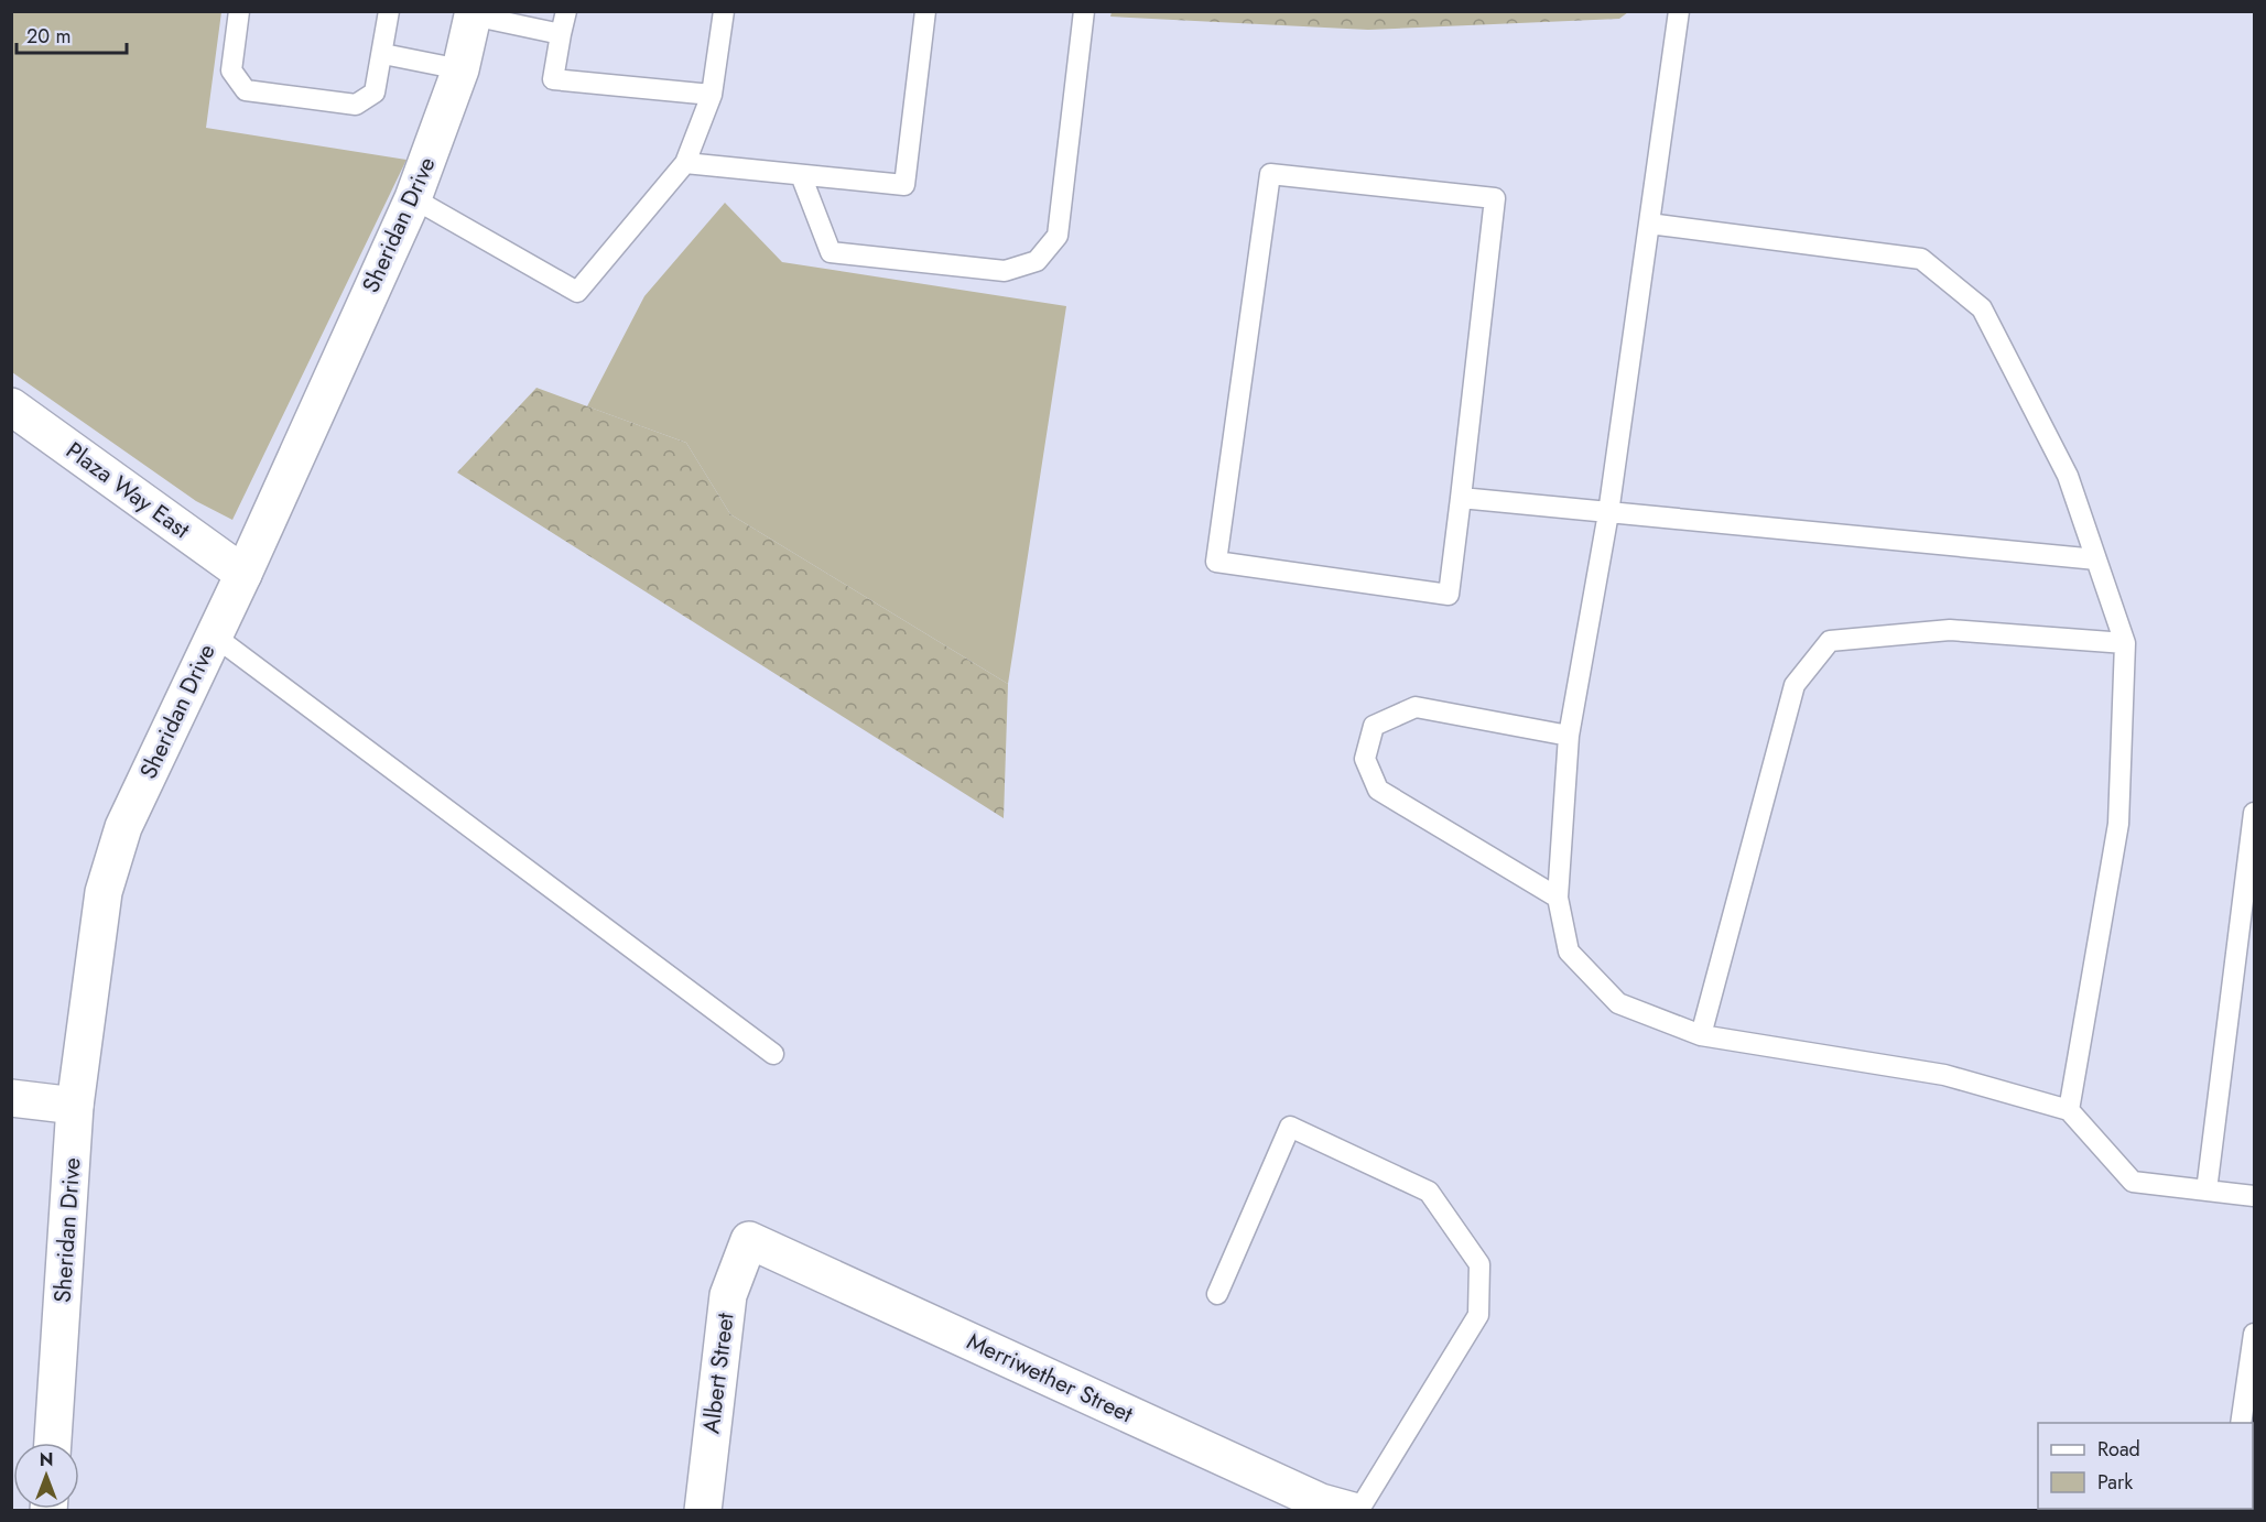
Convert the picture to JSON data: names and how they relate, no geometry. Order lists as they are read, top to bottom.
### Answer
{
  "streets": {
    "street": [
      "Sheridan Drive",
      "Plaza Way East",
      "Albert Street",
      "Merriwether Street"
    ]
  },
  "crossings": [
    ["Sheridan Drive", "Plaza Way East"],
    ["Albert Street", "Merriwether Street"]
  ],
  "legend": ["Road", "Park"],
  "scale_bar": "20 m",
  "north": "top"
}
